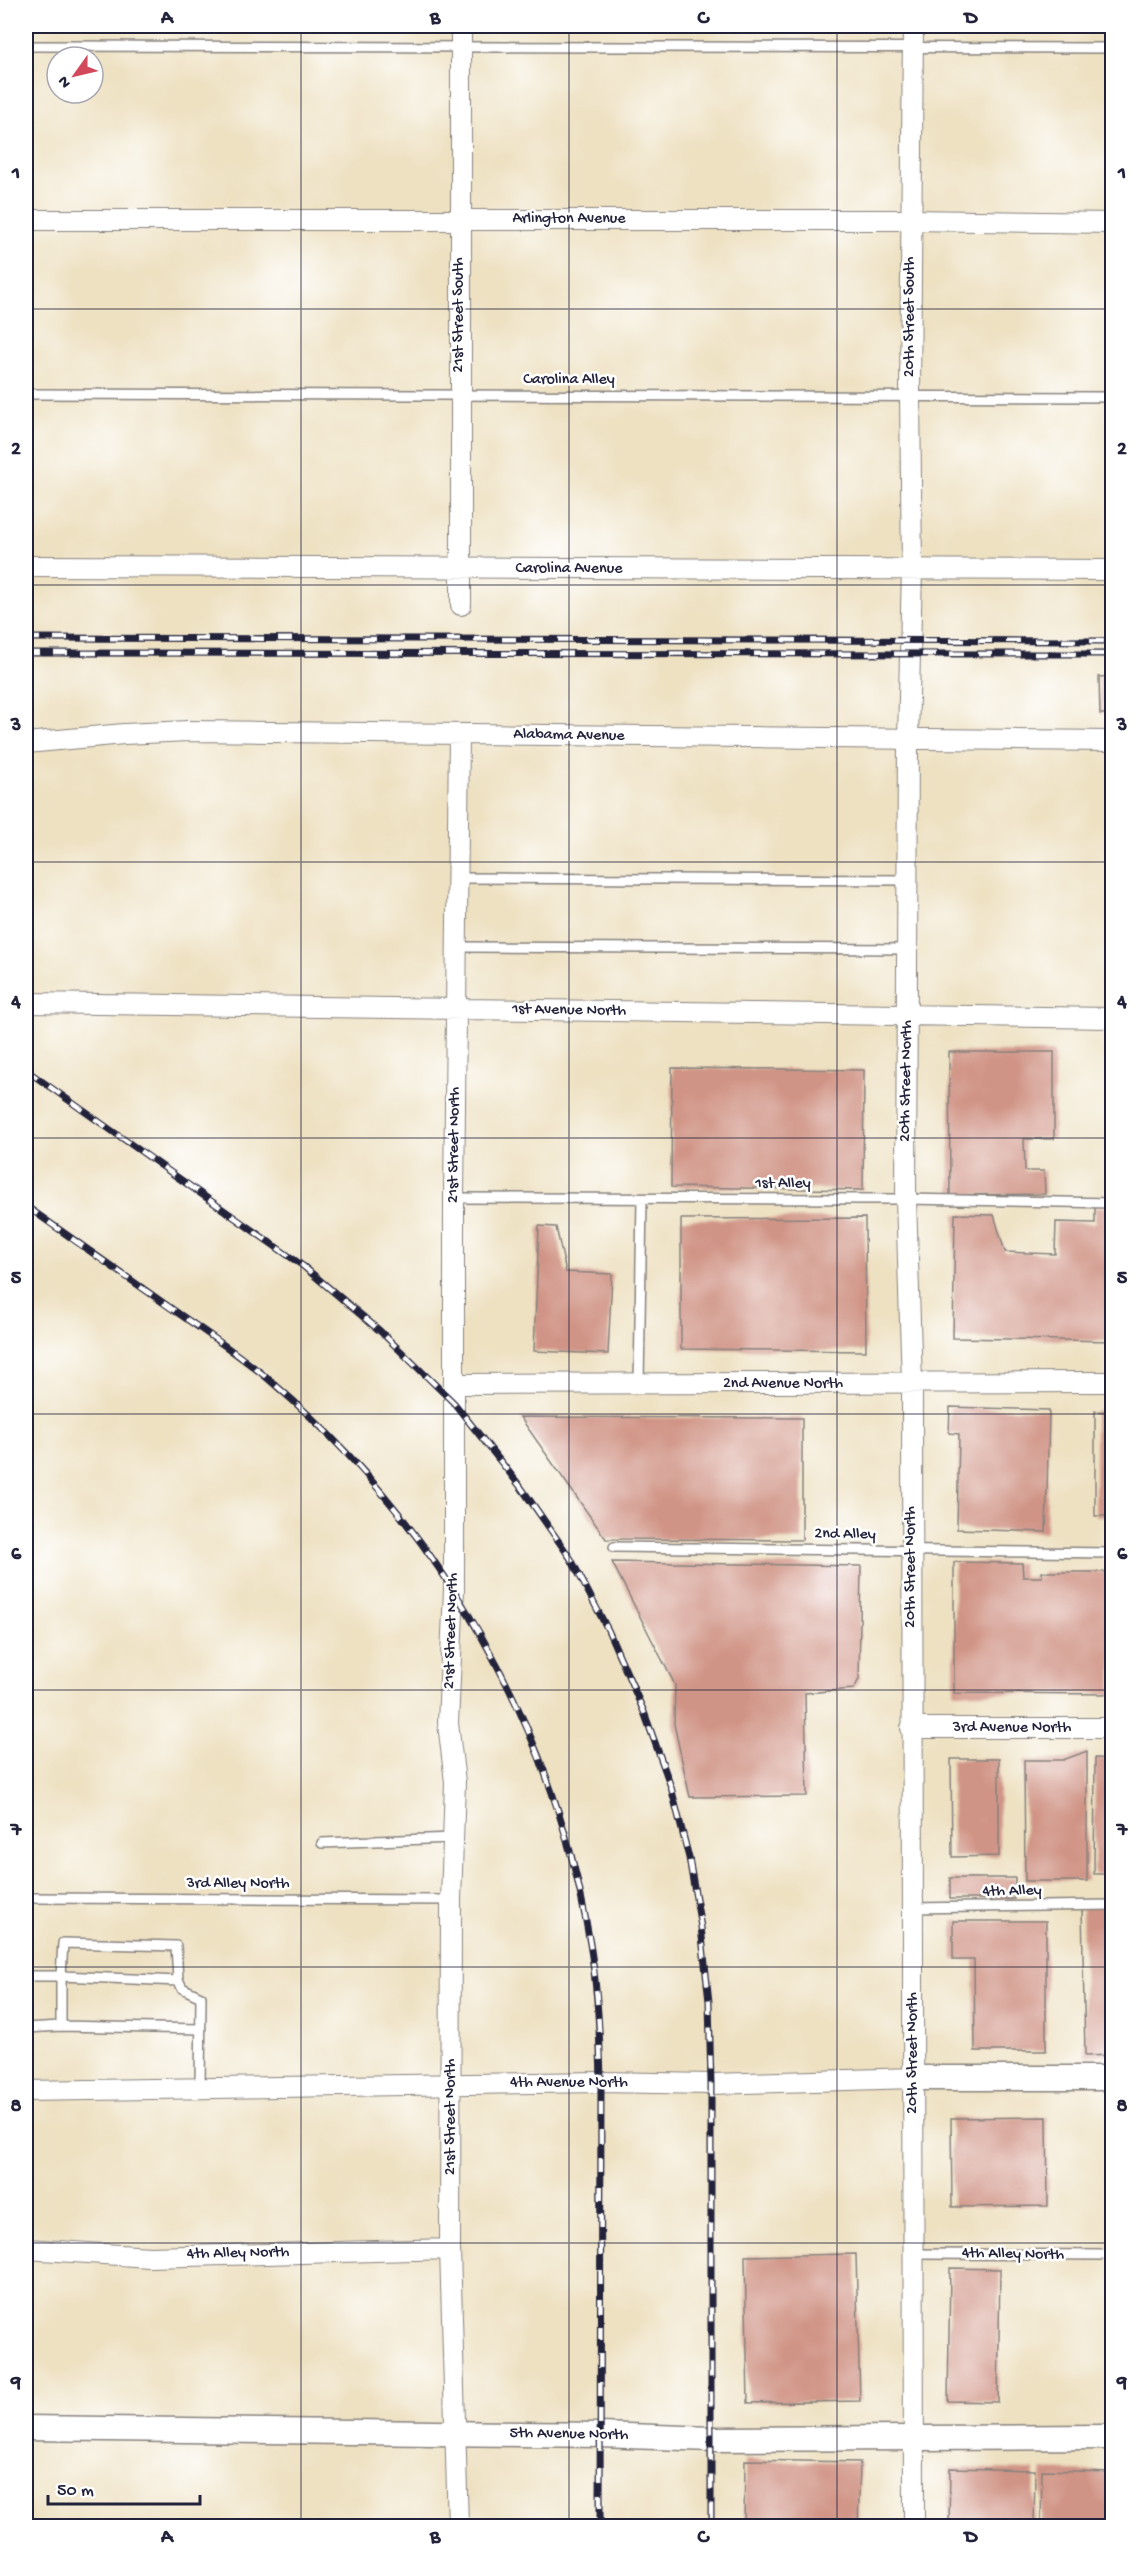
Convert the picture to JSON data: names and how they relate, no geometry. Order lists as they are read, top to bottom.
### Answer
{
  "streets": {
    "street": [
      "Arlington Avenue",
      "21st Street South",
      "20th Street South",
      "Carolina Avenue",
      "Alabama Avenue",
      "1st Avenue North",
      "20th Street North",
      "21st Street North",
      "2nd Avenue North",
      "3rd Avenue North",
      "4th Avenue North",
      "4th Alley North",
      "5th Avenue North"
    ],
    "lane": [
      "Carolina Alley",
      "1st Alley",
      "2nd Alley",
      "3rd Alley North",
      "4th Alley"
    ]
  },
  "crossings": [
    ["Arlington Avenue", "21st Street South"],
    ["Arlington Avenue", "20th Street South"],
    ["21st Street South", "Carolina Alley"],
    ["21st Street South", "Carolina Avenue"],
    ["20th Street South", "Carolina Alley"],
    ["20th Street South", "Carolina Avenue"],
    ["20th Street South", "20th Street North"],
    ["Alabama Avenue", "20th Street North"],
    ["Alabama Avenue", "21st Street North"],
    ["1st Avenue North", "20th Street North"],
    ["1st Avenue North", "21st Street North"],
    ["20th Street North", "1st Alley"],
    ["20th Street North", "2nd Avenue North"],
    ["20th Street North", "2nd Alley"],
    ["20th Street North", "3rd Avenue North"],
    ["20th Street North", "4th Alley"],
    ["20th Street North", "4th Avenue North"],
    ["20th Street North", "4th Alley North"],
    ["20th Street North", "5th Avenue North"],
    ["21st Street North", "1st Alley"],
    ["21st Street North", "2nd Avenue North"],
    ["21st Street North", "3rd Alley North"],
    ["21st Street North", "4th Avenue North"],
    ["21st Street North", "4th Alley North"],
    ["21st Street North", "5th Avenue North"]
  ],
  "scale_bar": "50 m",
  "north": "bottom left",
  "grid": {
    "columns": [
      "A",
      "B",
      "C",
      "D"
    ],
    "rows": [
      "1",
      "2",
      "3",
      "4",
      "5",
      "6",
      "7",
      "8",
      "9"
    ]
  }
}
